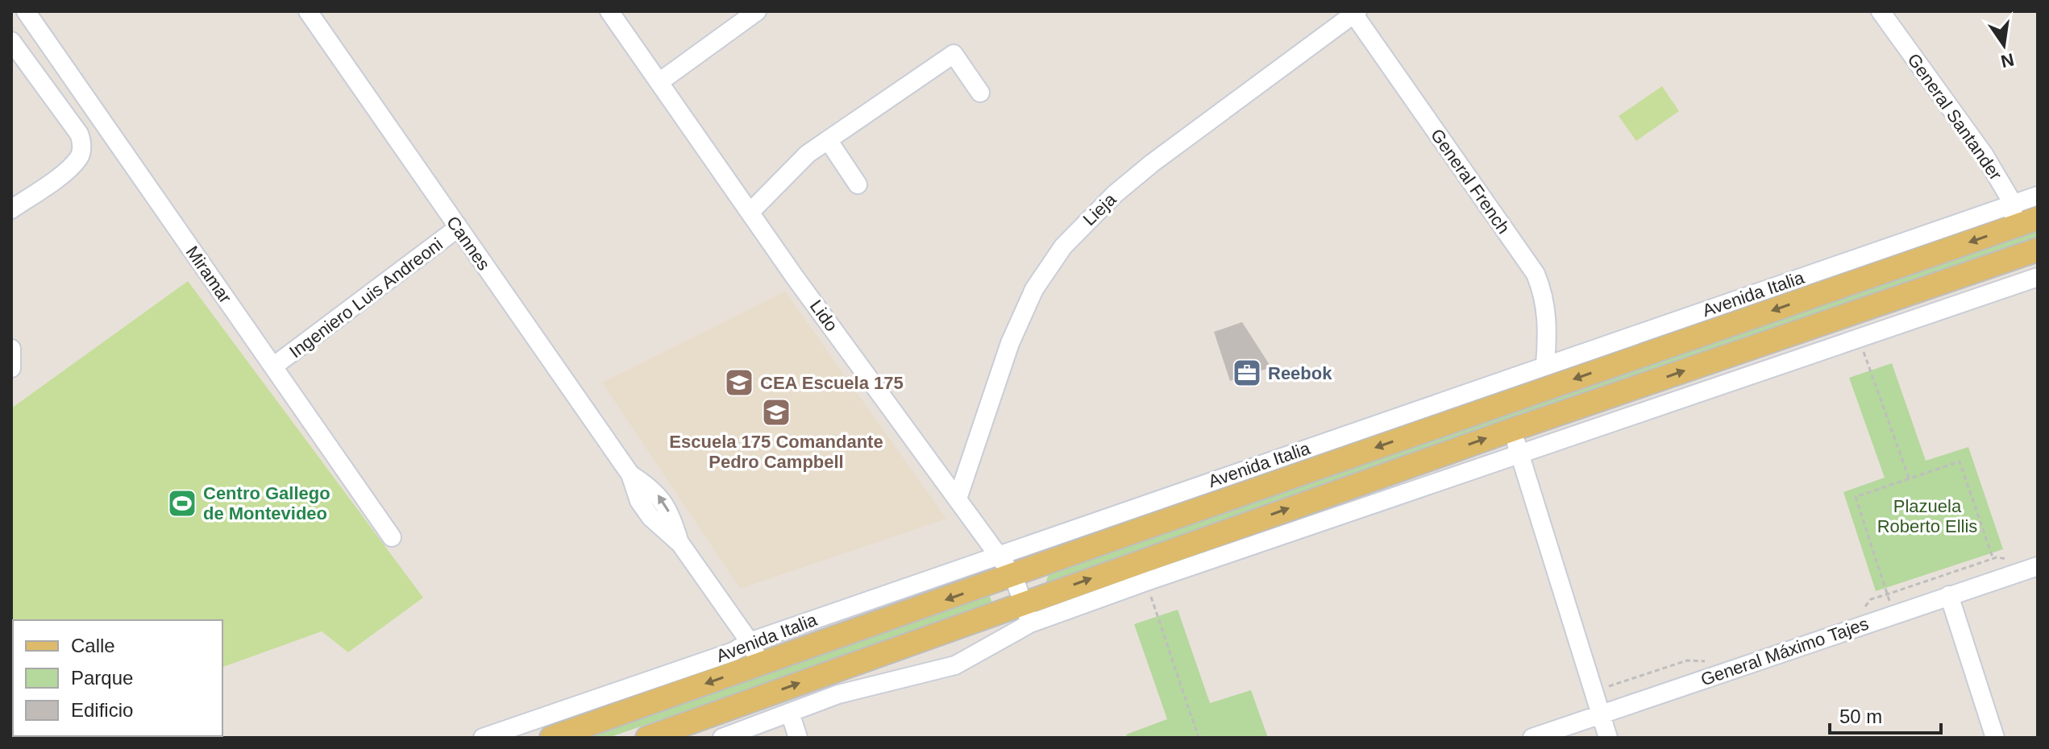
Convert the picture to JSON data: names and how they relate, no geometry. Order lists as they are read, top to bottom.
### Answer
{
  "streets": {
    "main road": ["Avenida Italia"],
    "street": [
      "General Santander",
      "General French",
      "Lieja",
      "Cannes",
      "Miramar",
      "Ingeniero Luis Andreoni",
      "Lido",
      "General Máximo Tajes"
    ]
  },
  "crossings": [
    ["General Santander", "Avenida Italia"],
    ["General French", "Lieja"],
    ["General French", "Avenida Italia"],
    ["Lieja", "Lido"],
    ["Cannes", "Avenida Italia"],
    ["Cannes", "Ingeniero Luis Andreoni"],
    ["Miramar", "Ingeniero Luis Andreoni"],
    ["Avenida Italia", "Lido"]
  ],
  "parks": ["Plazuela Roberto Ellis"],
  "places": {
    "office": ["Reebok"],
    "school or university": ["CEA Escuela 175", "Escuela 175 Comandante Pedro Campbell"],
    "sports": ["Centro Gallego de Montevideo"]
  },
  "legend": ["Calle", "Parque", "Edificio"],
  "scale_bar": "50 m",
  "north": "bottom"
}
